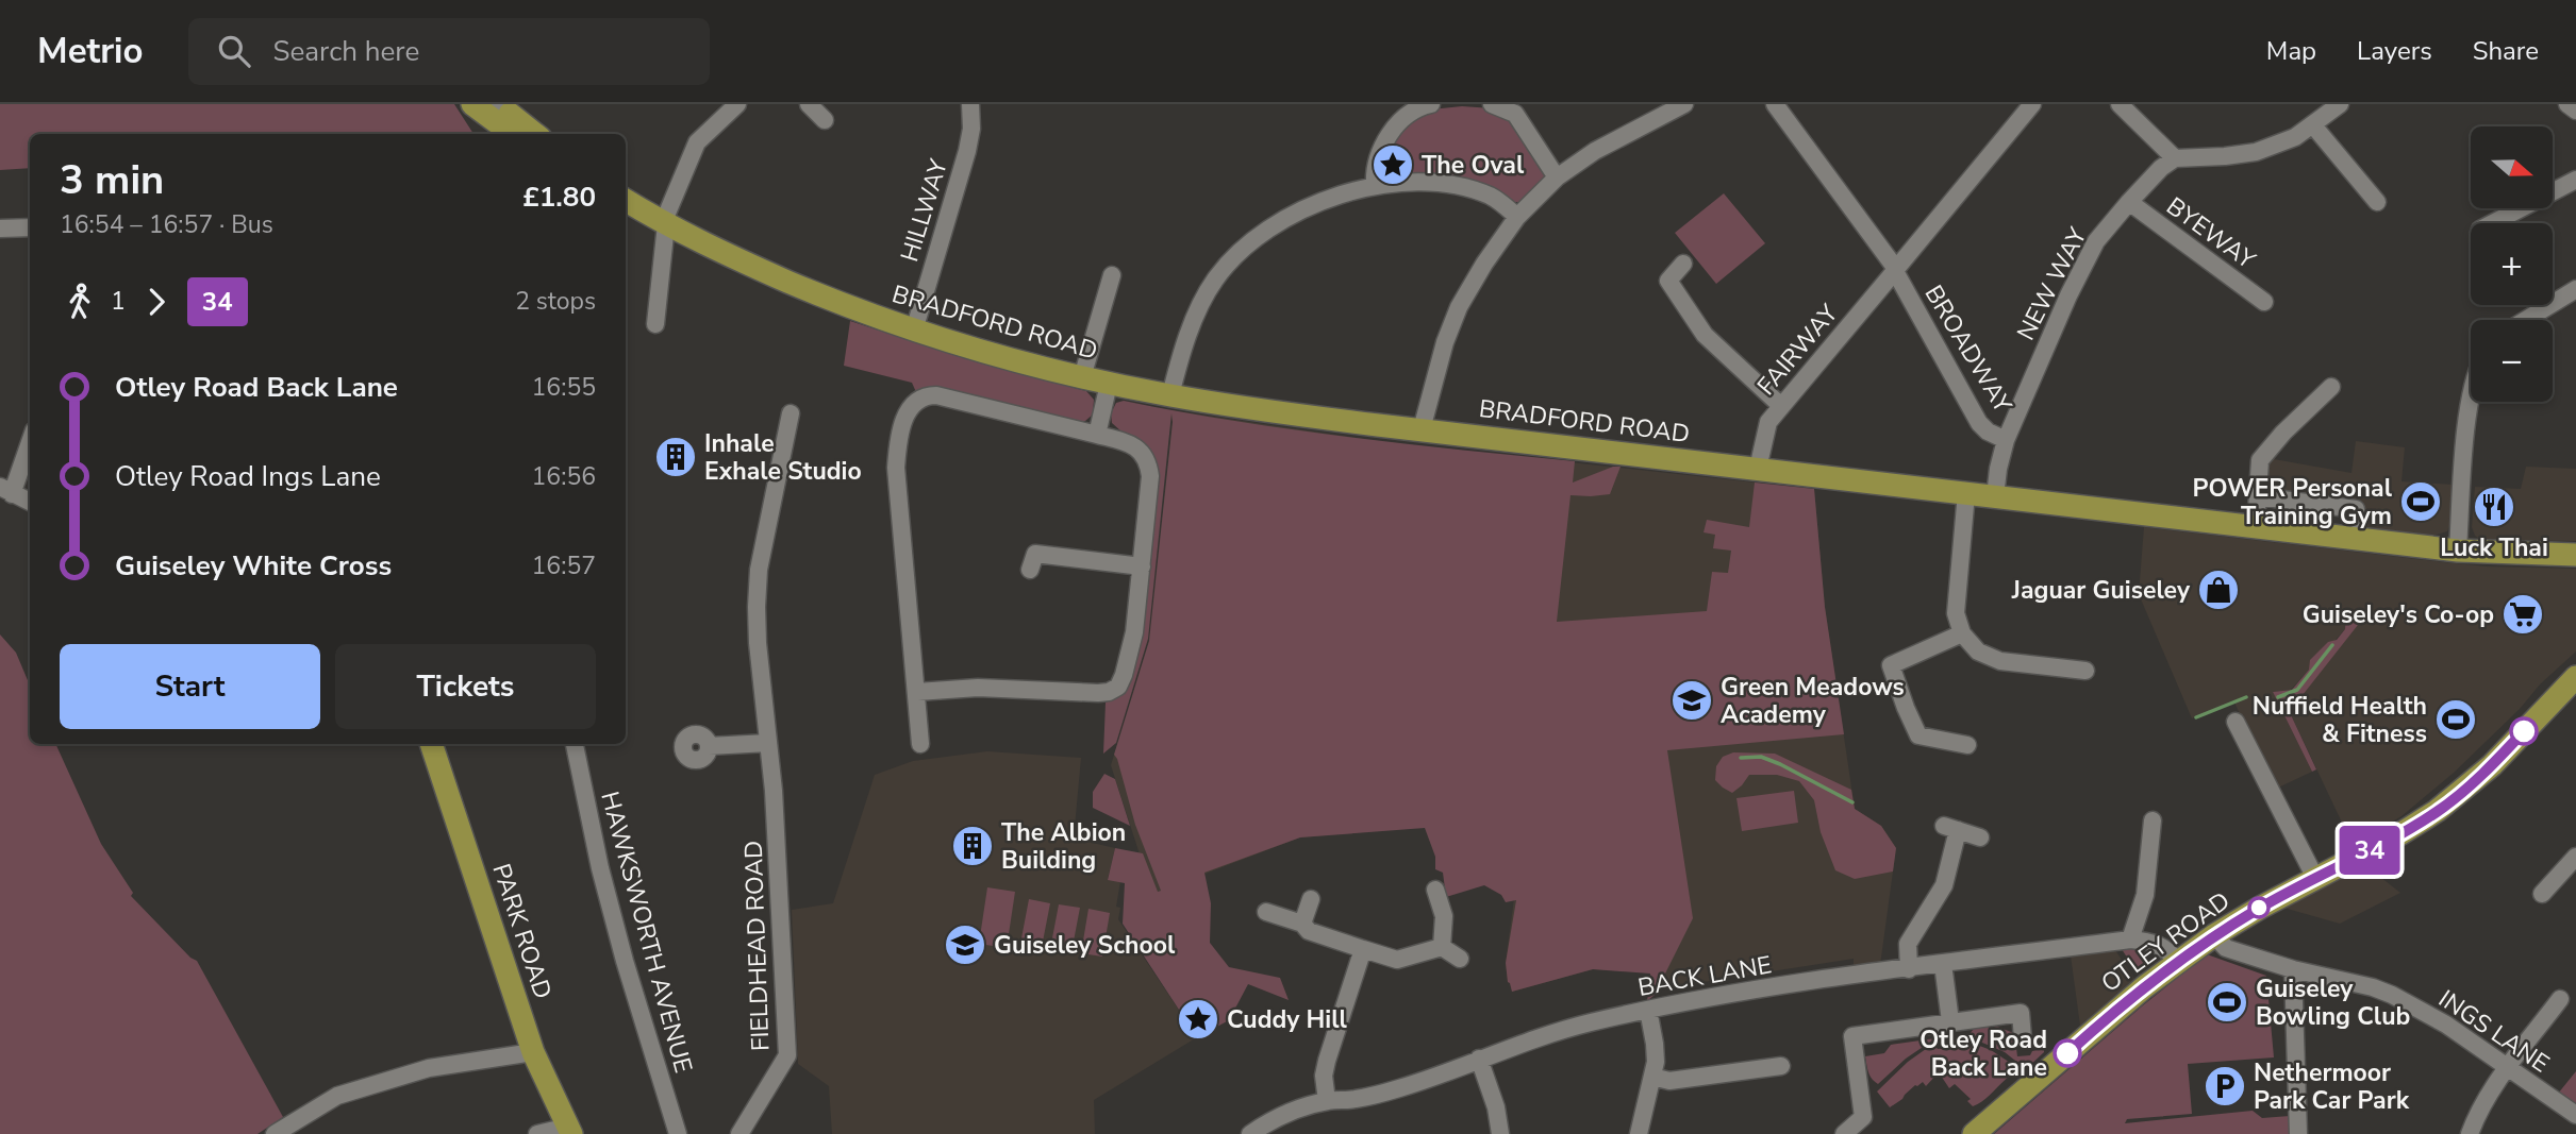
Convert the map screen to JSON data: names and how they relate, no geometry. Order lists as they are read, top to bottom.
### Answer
{
  "streets": {
    "main road": ["BRADFORD ROAD", "PARK ROAD", "OTLEY ROAD"],
    "street": [
      "HILLWAY",
      "BYEWAY",
      "NEW WAY",
      "BROADWAY",
      "FAIRWAY",
      "HAWKSWORTH AVENUE",
      "FIELDHEAD ROAD",
      "BACK LANE",
      "INGS LANE"
    ]
  },
  "crossings": [
    ["HILLWAY", "BRADFORD ROAD"],
    ["BYEWAY", "NEW WAY"],
    ["NEW WAY", "BRADFORD ROAD"],
    ["NEW WAY", "BROADWAY"],
    ["BRADFORD ROAD", "FAIRWAY"],
    ["BROADWAY", "FAIRWAY"],
    ["OTLEY ROAD", "BACK LANE"],
    ["OTLEY ROAD", "INGS LANE"]
  ],
  "places": {
    "place": ["The Oval", "Cuddy Hill"],
    "building": ["Inhale Exhale Studio", "The Albion Building"],
    "sports": ["POWER Personal Training Gym", "Nuffield Health & Fitness", "Guiseley Bowling Club"],
    "restaurant": ["Luck Thai"],
    "shop": ["Jaguar Guiseley"],
    "supermarket": ["Guiseley's Co-op"],
    "school or university": ["Green Meadows Academy", "Guiseley School"],
    "other": ["Otley Road Back Lane"],
    "parking": ["Nethermoor Park Car Park"]
  },
  "lines": ["bus line 34"],
  "north": "right",
  "page": {
    "header": "Metrio",
    "search": "Search here",
    "nav": ["Map", "Layers", "Share"],
    "on_map": "34",
    "map_buttons": ["+", "−"],
    "heading": ["3 min", "16:54 – 16:57 · Bus", "£1.80"],
    "legs": ["1", "34", "2 stops"],
    "list": [
      {
        "name": "Otley Road Back Lane",
        "value": "16:55"
      },
      {
        "name": "Otley Road Ings Lane",
        "value": "16:56"
      },
      {
        "name": "Guiseley White Cross",
        "value": "16:57"
      }
    ],
    "buttons": ["Start", "Tickets"]
  }
}
